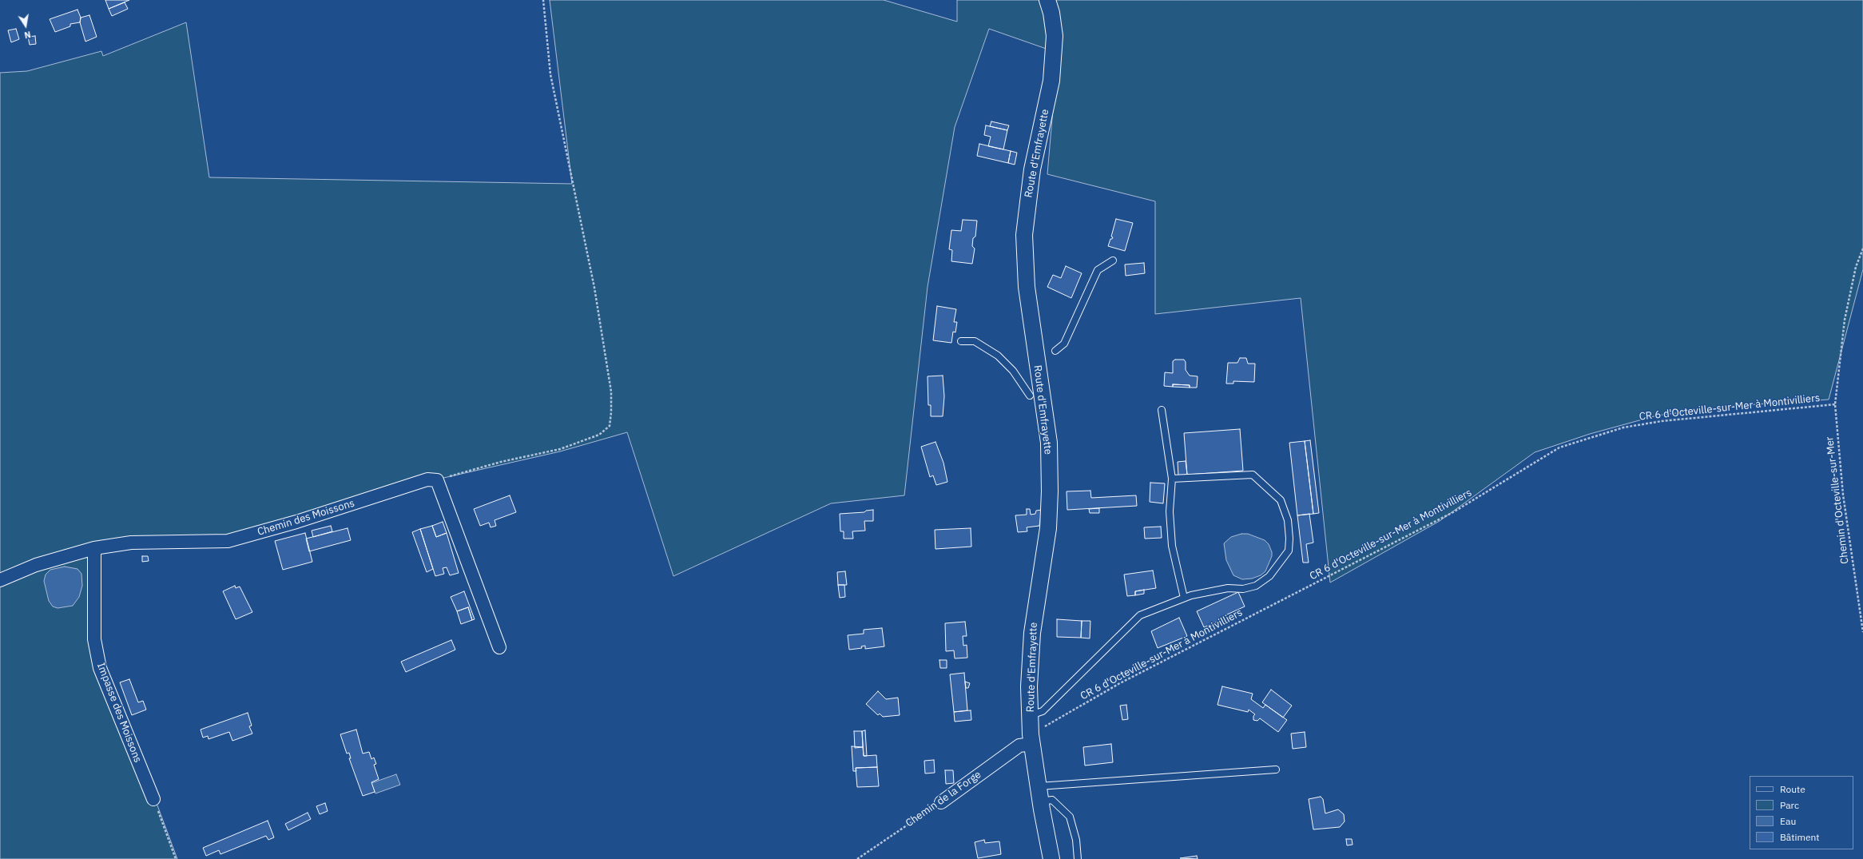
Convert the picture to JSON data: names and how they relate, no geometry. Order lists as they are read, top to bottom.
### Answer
{
  "streets": {
    "street": [
      "Route d'Emfrayette",
      "Chemin des Moissons",
      "Impasse des Moissons",
      "Chemin de la Forge"
    ],
    "path": ["CR 6 d'Octeville-sur-Mer à Montivilliers", "Chemin d'Octeville-sur-Mer"]
  },
  "crossings": [
    ["Route d'Emfrayette", "CR 6 d'Octeville-sur-Mer à Montivilliers"],
    ["Route d'Emfrayette", "Chemin de la Forge"],
    ["CR 6 d'Octeville-sur-Mer à Montivilliers", "Chemin d'Octeville-sur-Mer"],
    ["CR 6 d'Octeville-sur-Mer à Montivilliers", "Chemin de la Forge"],
    ["Chemin des Moissons", "Impasse des Moissons"]
  ],
  "legend": [
    "Route",
    "Parc",
    "Eau",
    "Bâtiment"
  ],
  "north": "bottom"
}
